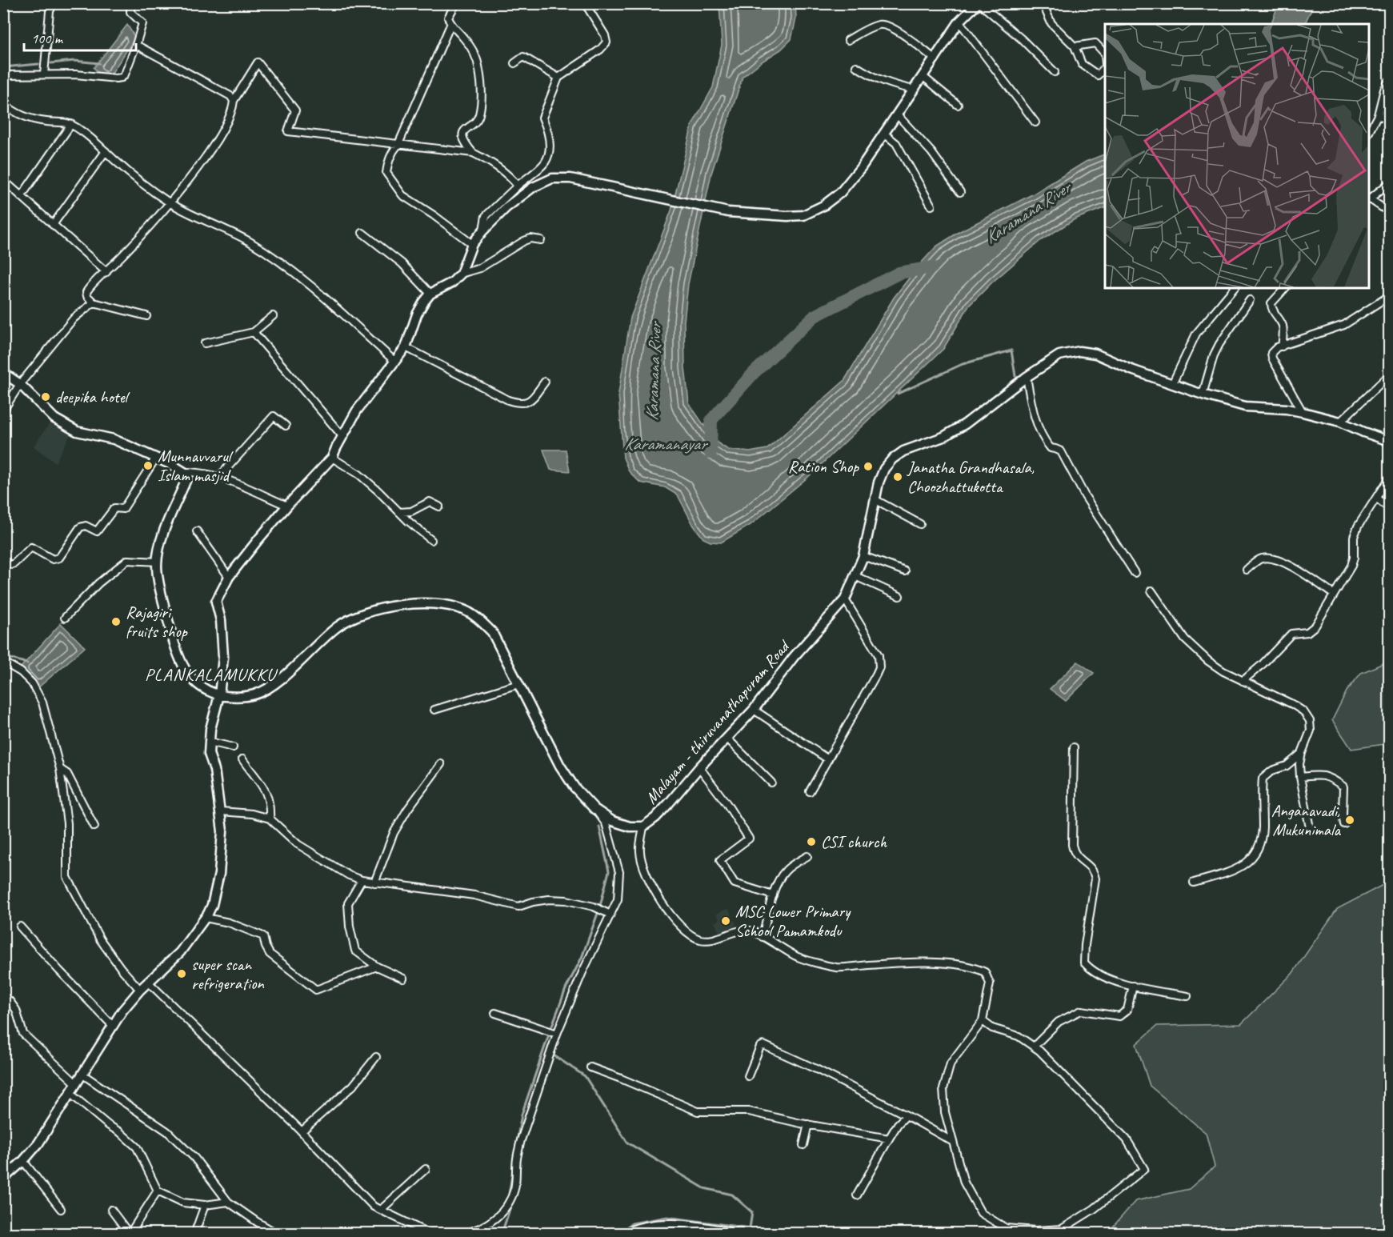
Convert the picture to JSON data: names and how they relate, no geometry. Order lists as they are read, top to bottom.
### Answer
{
  "streets": {
    "main road": ["Malayam - thiruvanathapuram Road"]
  },
  "districts": ["PLANKALAMUKKU"],
  "water": ["Karamana River", "Karamanayar"],
  "places": [
    "deepika hotel",
    "Munnavvarul Islam masjid",
    "Ration Shop",
    "Janatha Grandhasala, Choozhattukotta",
    "Rajagiri fruits shop",
    "Anganavadi, Mukunimala",
    "CSI church",
    "MSC Lower Primary School Pamamkodu",
    "super scan refrigeration"
  ],
  "scale_bar": "100 m"
}
